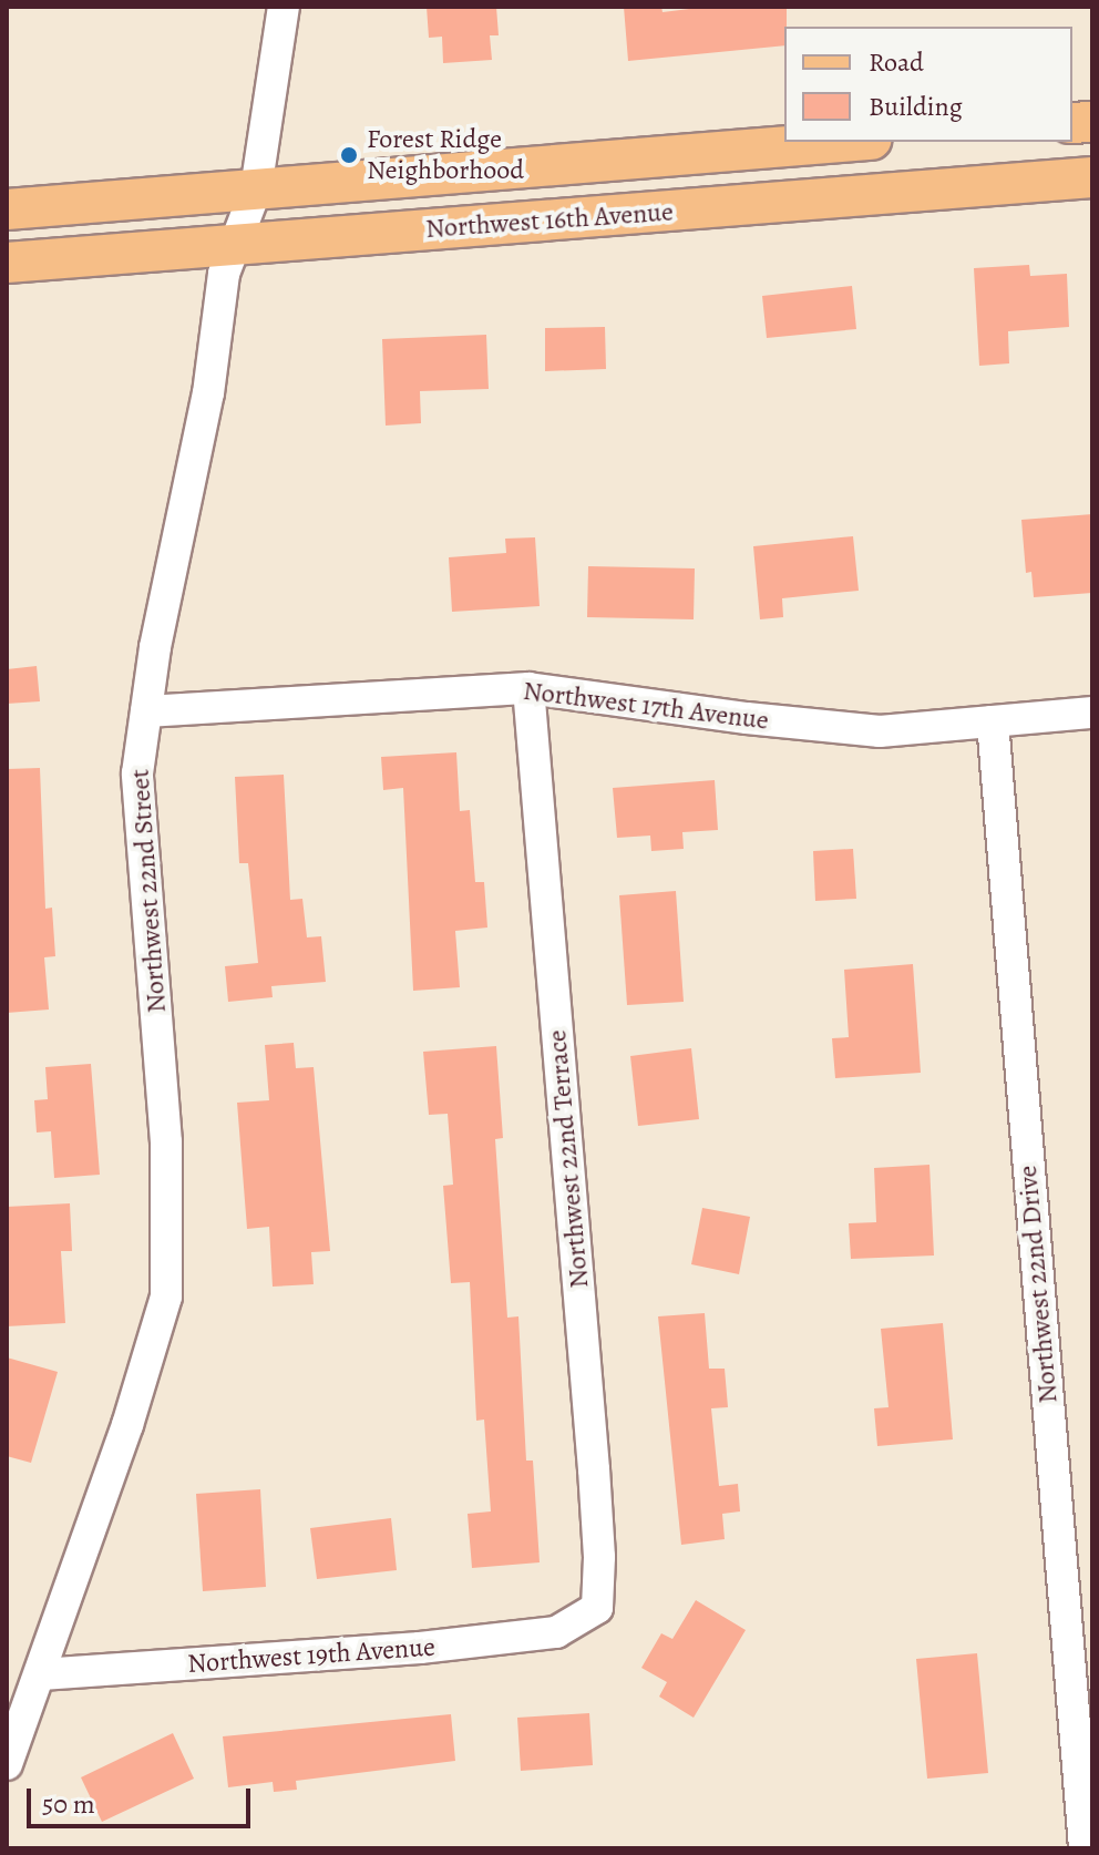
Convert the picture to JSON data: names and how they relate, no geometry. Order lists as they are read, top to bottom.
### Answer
{
  "streets": {
    "main road": ["Northwest 16th Avenue"],
    "street": [
      "Northwest 17th Avenue",
      "Northwest 22nd Street",
      "Northwest 22nd Terrace",
      "Northwest 22nd Drive",
      "Northwest 19th Avenue"
    ]
  },
  "crossings": [
    ["Northwest 16th Avenue", "Northwest 22nd Street"],
    ["Northwest 17th Avenue", "Northwest 22nd Street"],
    ["Northwest 17th Avenue", "Northwest 22nd Terrace"],
    ["Northwest 17th Avenue", "Northwest 22nd Drive"],
    ["Northwest 22nd Street", "Northwest 19th Avenue"],
    ["Northwest 22nd Terrace", "Northwest 19th Avenue"]
  ],
  "places": ["Forest Ridge Neighborhood"],
  "legend": ["Road", "Building"],
  "scale_bar": "50 m"
}
